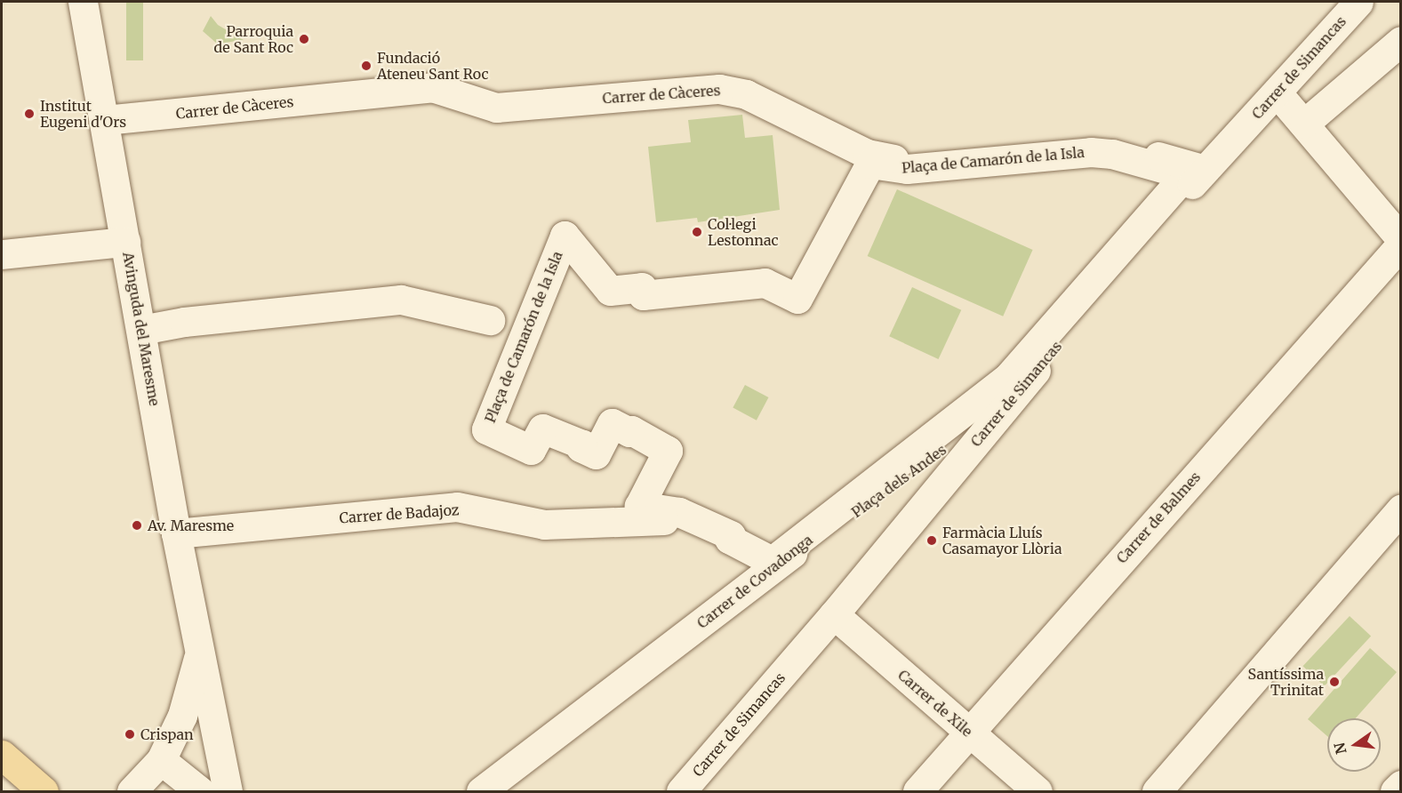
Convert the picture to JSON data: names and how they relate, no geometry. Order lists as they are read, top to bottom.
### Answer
{
  "streets": {
    "street": [
      "Carrer de Simancas",
      "Carrer de Càceres",
      "Plaça de Camarón de la Isla",
      "Avinguda del Maresme",
      "Plaça dels Andes",
      "Carrer de Badajoz",
      "Carrer de Balmes",
      "Carrer de Covadonga",
      "Carrer de Xile"
    ]
  },
  "crossings": [
    ["Carrer de Simancas", "Carrer de Càceres"],
    ["Carrer de Simancas", "Carrer de Covadonga"],
    ["Carrer de Simancas", "Carrer de Xile"],
    ["Carrer de Càceres", "Avinguda del Maresme"],
    ["Avinguda del Maresme", "Carrer de Badajoz"],
    ["Carrer de Badajoz", "Carrer de Covadonga"],
    ["Carrer de Balmes", "Carrer de Xile"]
  ],
  "places": [
    "Parroquia de Sant Roc",
    "Fundació Ateneu Sant Roc",
    "Institut Eugeni d'Ors",
    "Col·legi Lestonnac",
    "Av. Maresme",
    "Farmàcia Lluís Casamayor Llòria",
    "Santíssima Trinitat",
    "Crispan"
  ],
  "north": "left"
}
